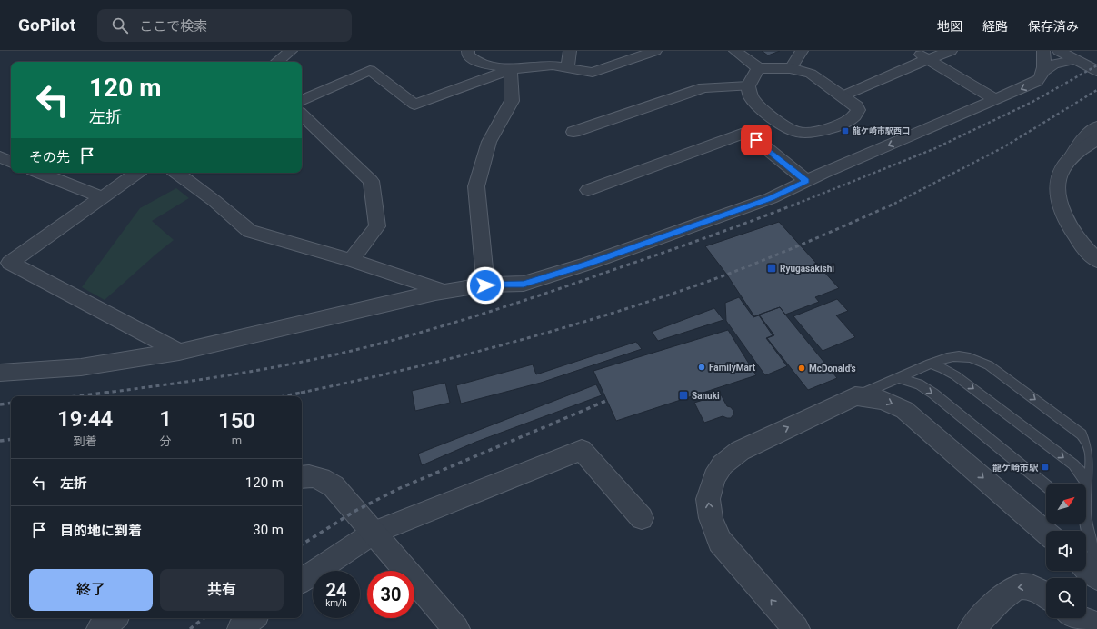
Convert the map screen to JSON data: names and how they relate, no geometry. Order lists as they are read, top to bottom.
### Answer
{
  "places": {
    "transit": [
      "龍ケ崎市駅西口",
      "Ryugasakishi",
      "Sanuki",
      "龍ケ崎市駅"
    ],
    "other": ["FamilyMart", "McDonald's"]
  },
  "north": "top right",
  "page": {
    "header": "GoPilot",
    "search": "ここで検索",
    "nav": ["地図", "経路", "保存済み"],
    "turn": ["120 m", "左折"],
    "then": "その先",
    "eta": [
      "19:44",
      "到着",
      "1",
      "分",
      "150",
      "m"
    ],
    "list": [
      {
        "name": "左折",
        "value": "120 m"
      },
      {
        "name": "目的地に到着",
        "value": "30 m"
      }
    ],
    "buttons": ["終了", "共有"],
    "speed": "24 km/h",
    "limit": "30"
  }
}
